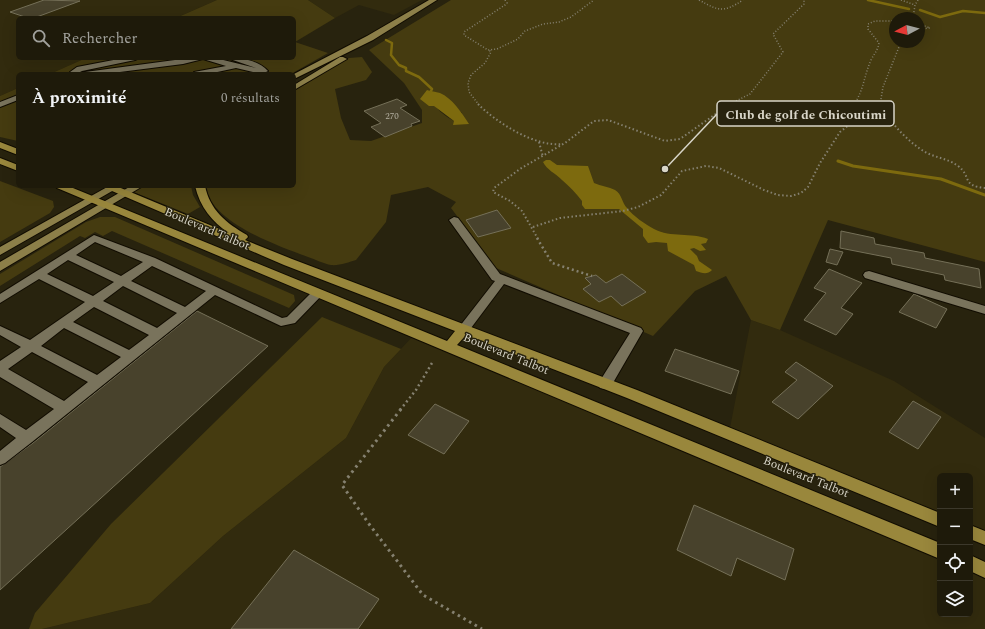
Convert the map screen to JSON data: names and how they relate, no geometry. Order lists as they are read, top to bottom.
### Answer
{
  "streets": {
    "highway": ["Boulevard Talbot"]
  },
  "places": ["Club de golf de Chicoutimi"],
  "house_numbers": ["270"],
  "north": "left",
  "page": {
    "search": "Rechercher",
    "heading": ["À proximité", "0 résultats"],
    "map_buttons": ["+", "−"]
  }
}
